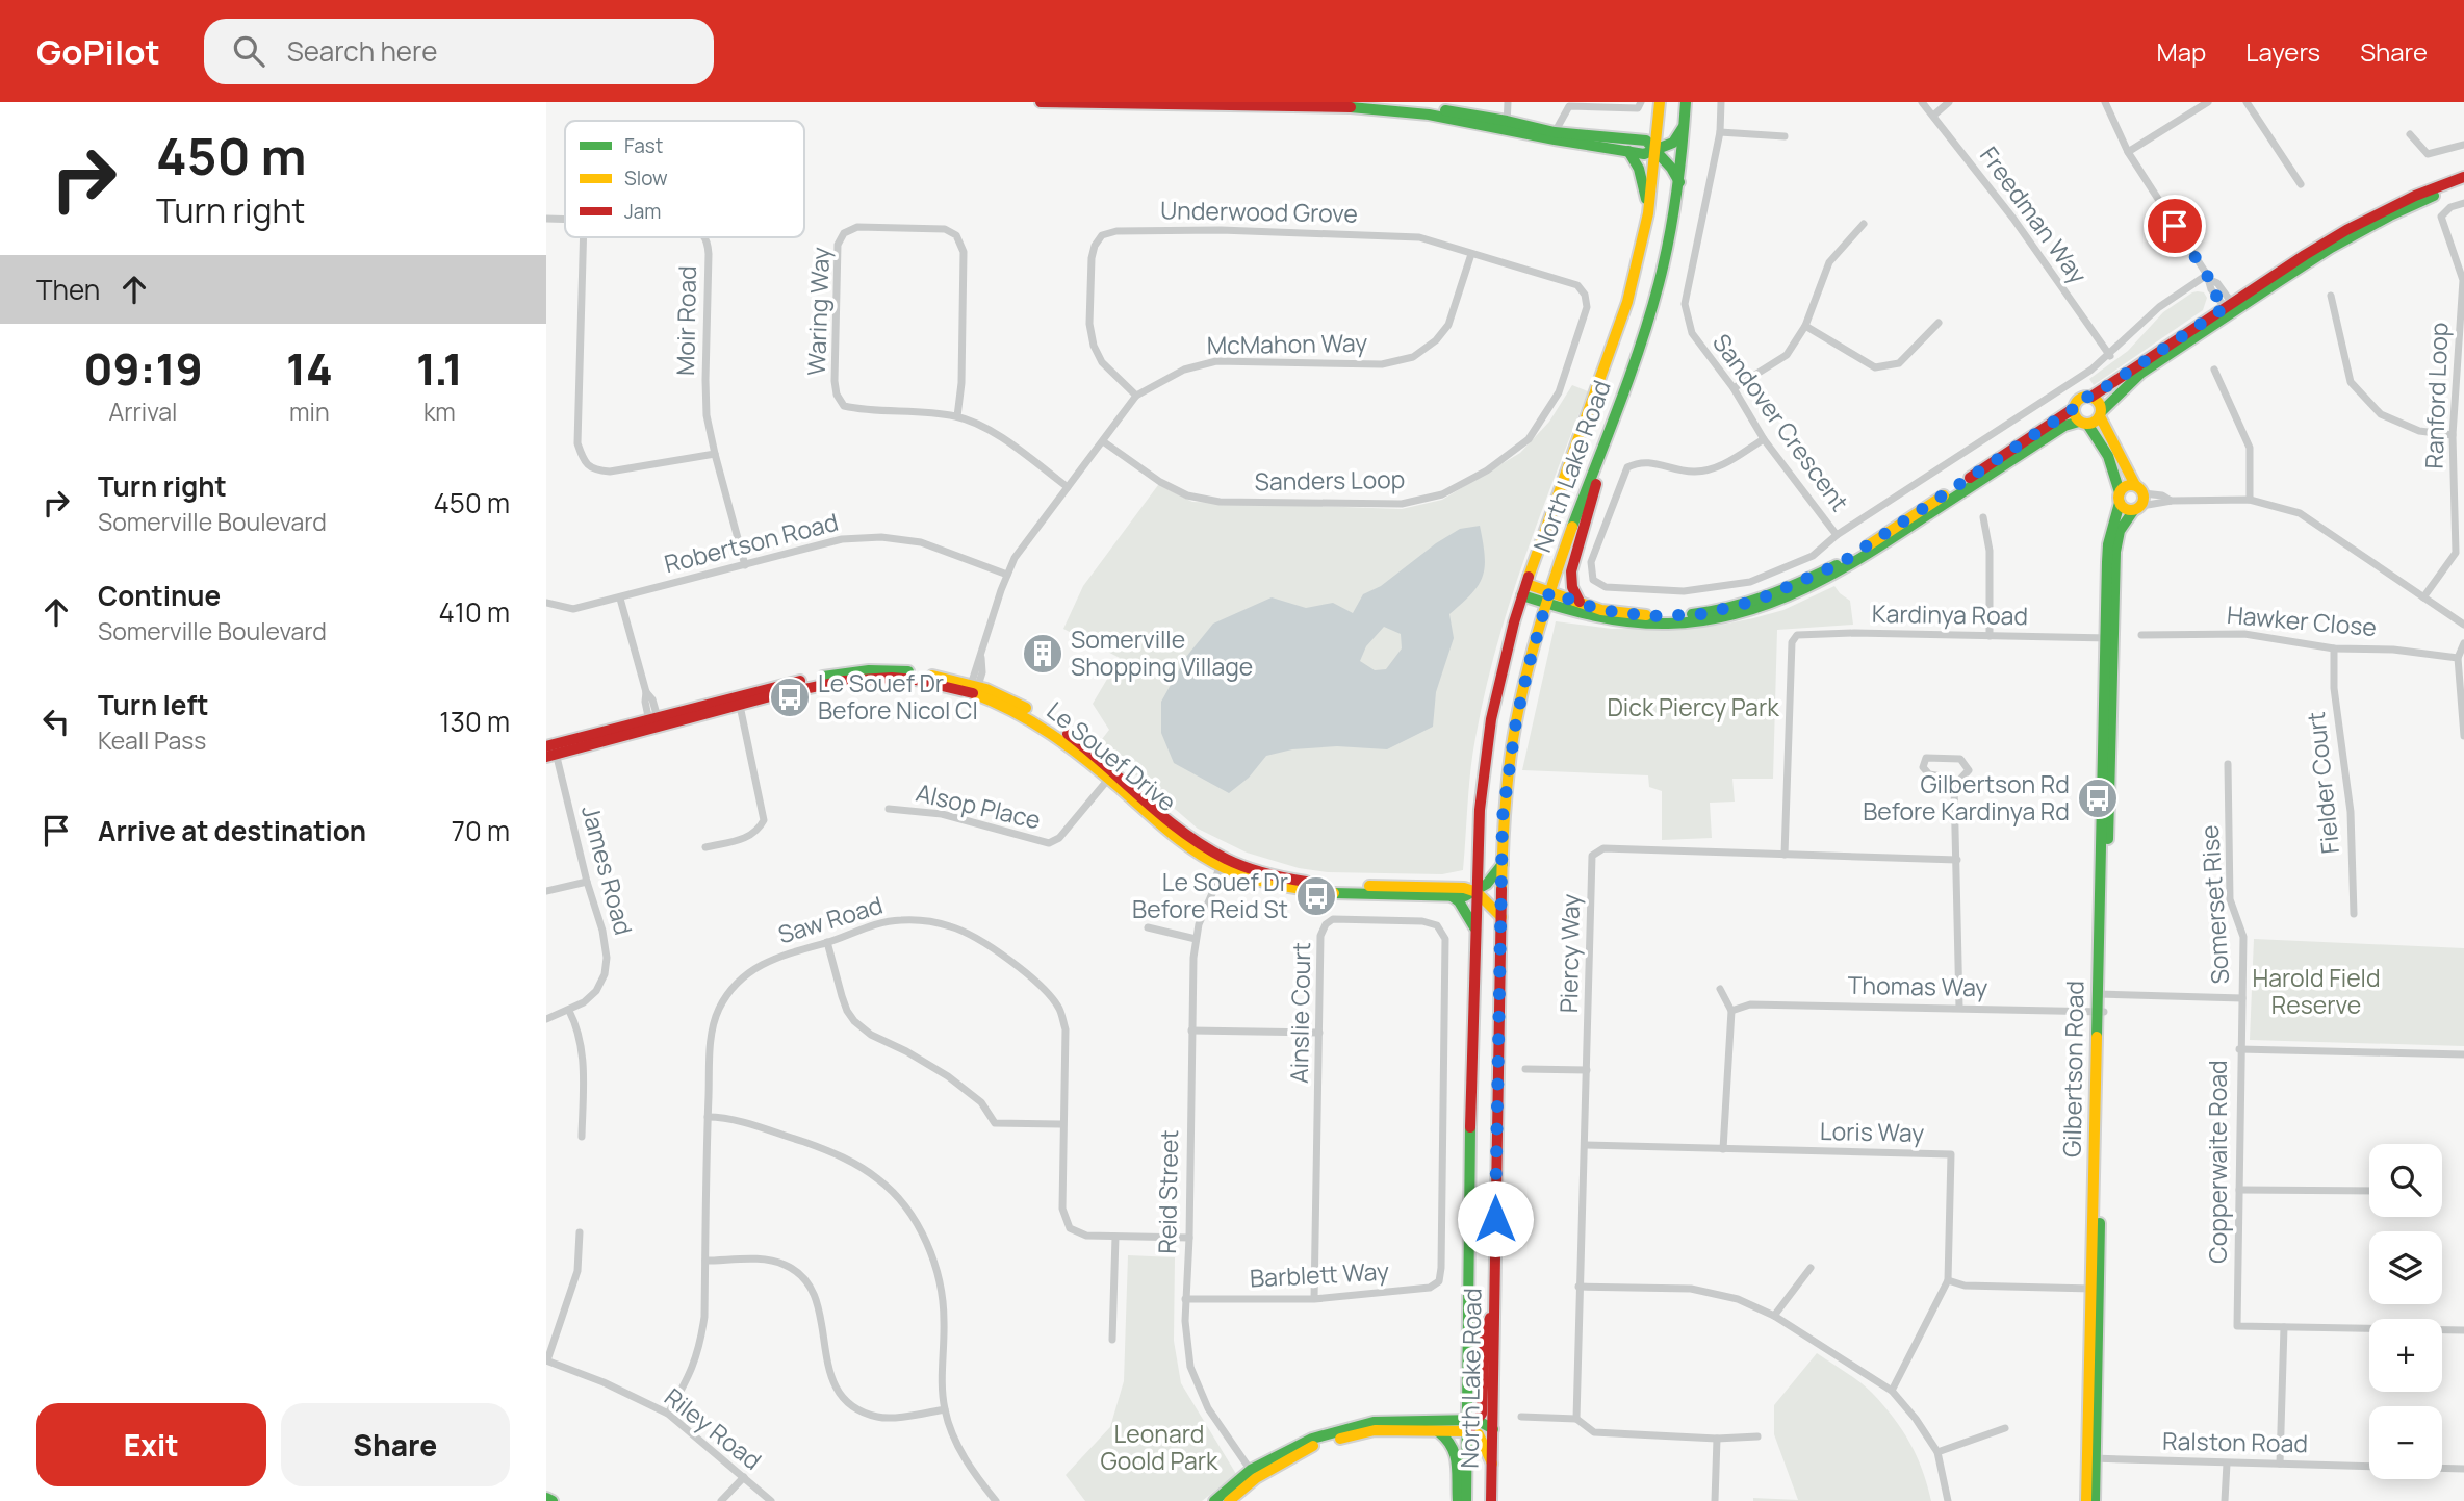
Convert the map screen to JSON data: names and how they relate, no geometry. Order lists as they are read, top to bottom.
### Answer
{
  "streets": {
    "main road": ["North Lake Road", "Le Souef Drive", "Gilbertson Road"],
    "street": [
      "Underwood Grove",
      "Freedman Way",
      "Waring Way",
      "Moir Road",
      "McMahon Way",
      "Ranford Loop",
      "Sandover Crescent",
      "Sanders Loop",
      "Robertson Road",
      "Kardinya Road",
      "Hawker Close",
      "Fielder Court",
      "Alsop Place",
      "James Road",
      "Somerset Rise",
      "Saw Road",
      "Piercy Way",
      "Thomas Way",
      "Ainslie Court",
      "Loris Way",
      "Copperwaite Road",
      "Reid Street",
      "Barblett Way",
      "Riley Road",
      "Ralston Road"
    ]
  },
  "crossings": [
    ["Underwood Grove", "McMahon Way"],
    ["Underwood Grove", "Sanders Loop"],
    ["Freedman Way", "Sandover Crescent"],
    ["Waring Way", "McMahon Way"],
    ["Moir Road", "Robertson Road"],
    ["McMahon Way", "Sanders Loop"],
    ["McMahon Way", "Robertson Road"],
    ["McMahon Way", "Le Souef Drive"],
    ["North Lake Road", "Le Souef Drive"],
    ["Kardinya Road", "Piercy Way"],
    ["Kardinya Road", "Gilbertson Road"],
    ["Hawker Close", "Fielder Court"],
    ["Le Souef Drive", "Alsop Place"],
    ["Le Souef Drive", "James Road"],
    ["Le Souef Drive", "Reid Street"],
    ["Somerset Rise", "Copperwaite Road"],
    ["Saw Road", "Reid Street"],
    ["Saw Road", "Riley Road"],
    ["Piercy Way", "Loris Way"],
    ["Thomas Way", "Gilbertson Road"],
    ["Ainslie Court", "Barblett Way"],
    ["Gilbertson Road", "Ralston Road"],
    ["Reid Street", "Barblett Way"]
  ],
  "parks": ["Dick Piercy Park", "Harold Field Reserve", "Leonard Goold Park"],
  "places": {
    "building": ["Somerville Shopping Village"],
    "bus stop": ["Le Souef Dr Before Nicol Cl", "Gilbertson Rd Before Kardinya Rd", "Le Souef Dr Before Reid St"]
  },
  "legend": ["Fast", "Slow", "Jam"],
  "page": {
    "header": "GoPilot",
    "search": "Search here",
    "nav": ["Map", "Layers", "Share"],
    "turn": ["450 m", "Turn right"],
    "then": "Then",
    "eta": [
      "09:19",
      "Arrival",
      "14",
      "min",
      "1.1",
      "km"
    ],
    "list": [
      {
        "name": "Turn right",
        "note": "Somerville Boulevard",
        "value": "450 m"
      },
      {
        "name": "Continue",
        "note": "Somerville Boulevard",
        "value": "410 m"
      },
      {
        "name": "Turn left",
        "note": "Keall Pass",
        "value": "130 m"
      },
      {
        "name": "Arrive at destination",
        "value": "70 m"
      }
    ],
    "map_buttons": ["+", "−"],
    "buttons": ["Exit", "Share"]
  }
}
